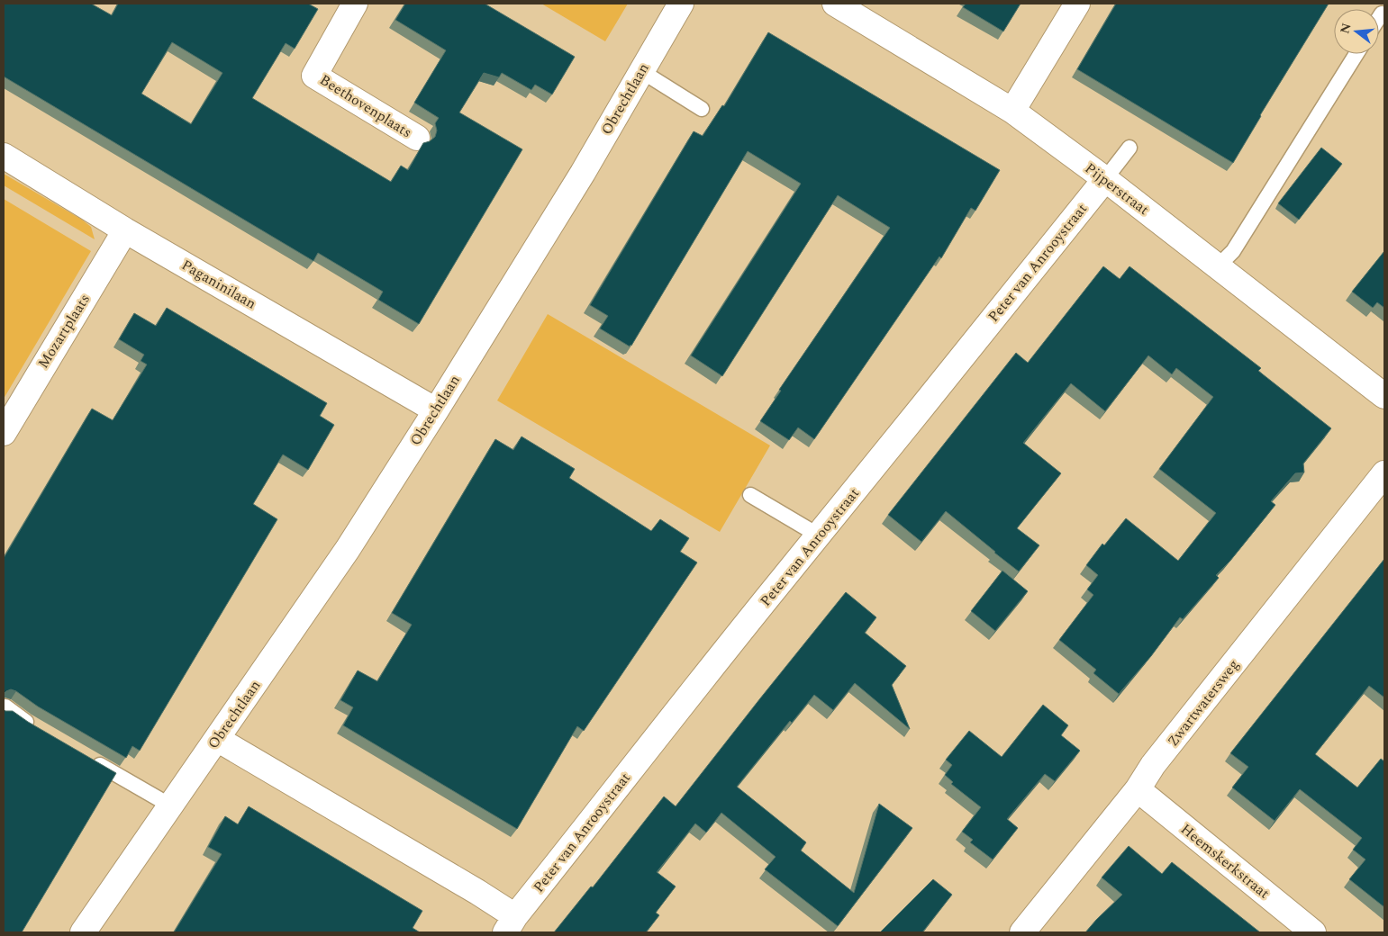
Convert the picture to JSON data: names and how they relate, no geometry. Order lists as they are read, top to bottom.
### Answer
{
  "streets": {
    "street": [
      "Obrechtlaan",
      "Beethovenplaats",
      "Pijperstraat",
      "Peter van Anrooystraat",
      "Paganinilaan",
      "Mozartplaats",
      "Zwartwatersweg",
      "Heemskerkstraat"
    ]
  },
  "crossings": [
    ["Obrechtlaan", "Peter van Anrooystraat"],
    ["Obrechtlaan", "Paganinilaan"],
    ["Pijperstraat", "Peter van Anrooystraat"],
    ["Paganinilaan", "Mozartplaats"],
    ["Zwartwatersweg", "Heemskerkstraat"]
  ],
  "north": "left"
}
